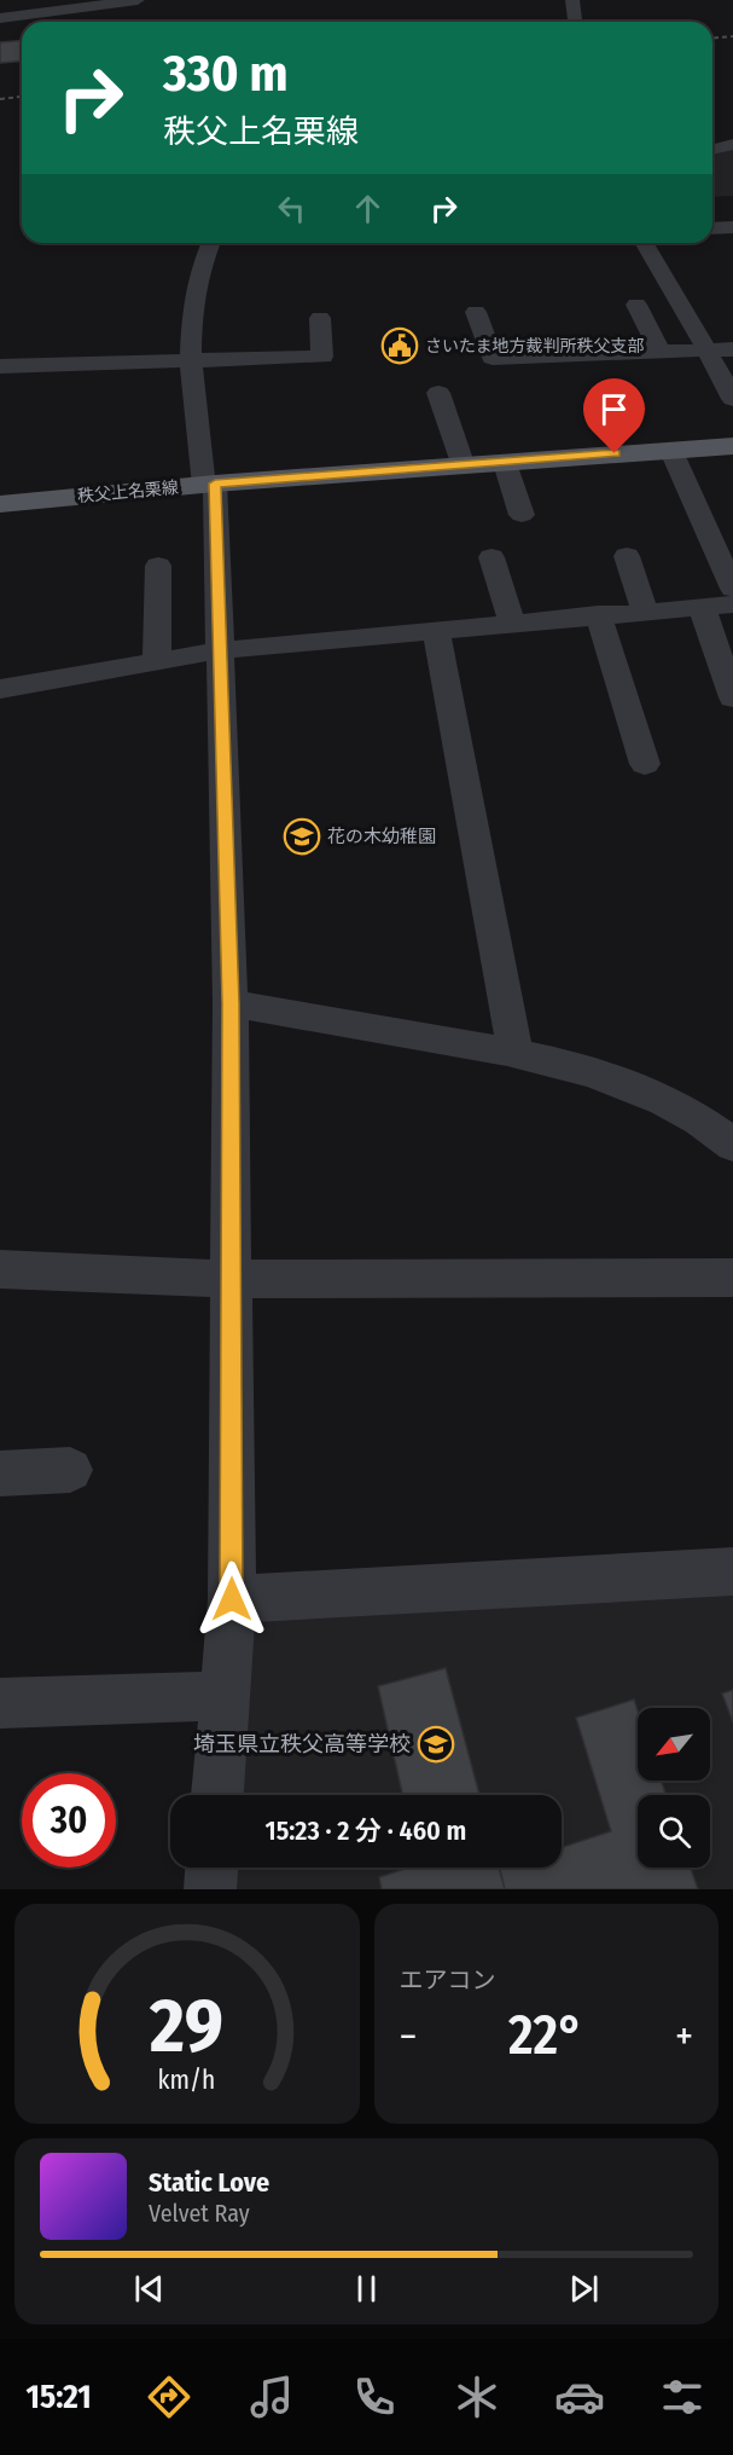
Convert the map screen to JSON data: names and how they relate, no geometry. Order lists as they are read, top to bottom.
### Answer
{
  "streets": {
    "main road": ["秩父上名栗線"]
  },
  "places": {
    "public building": ["さいたま地方裁判所秩父支部"],
    "school or university": ["花の木幼稚園", "埼玉県立秩父高等学校"]
  },
  "north": "bottom left",
  "page": {
    "turn": ["330 m", "秩父上名栗線"],
    "limit": "30",
    "trip": "15:23 · 2 分 · 460 m",
    "tile": "エアコン",
    "heat": ["−", "22°", "+"],
    "song": ["Static Love", "Velvet Ray"],
    "tabs": "15:21",
    "gauge": ["29", "km/h"]
  }
}
